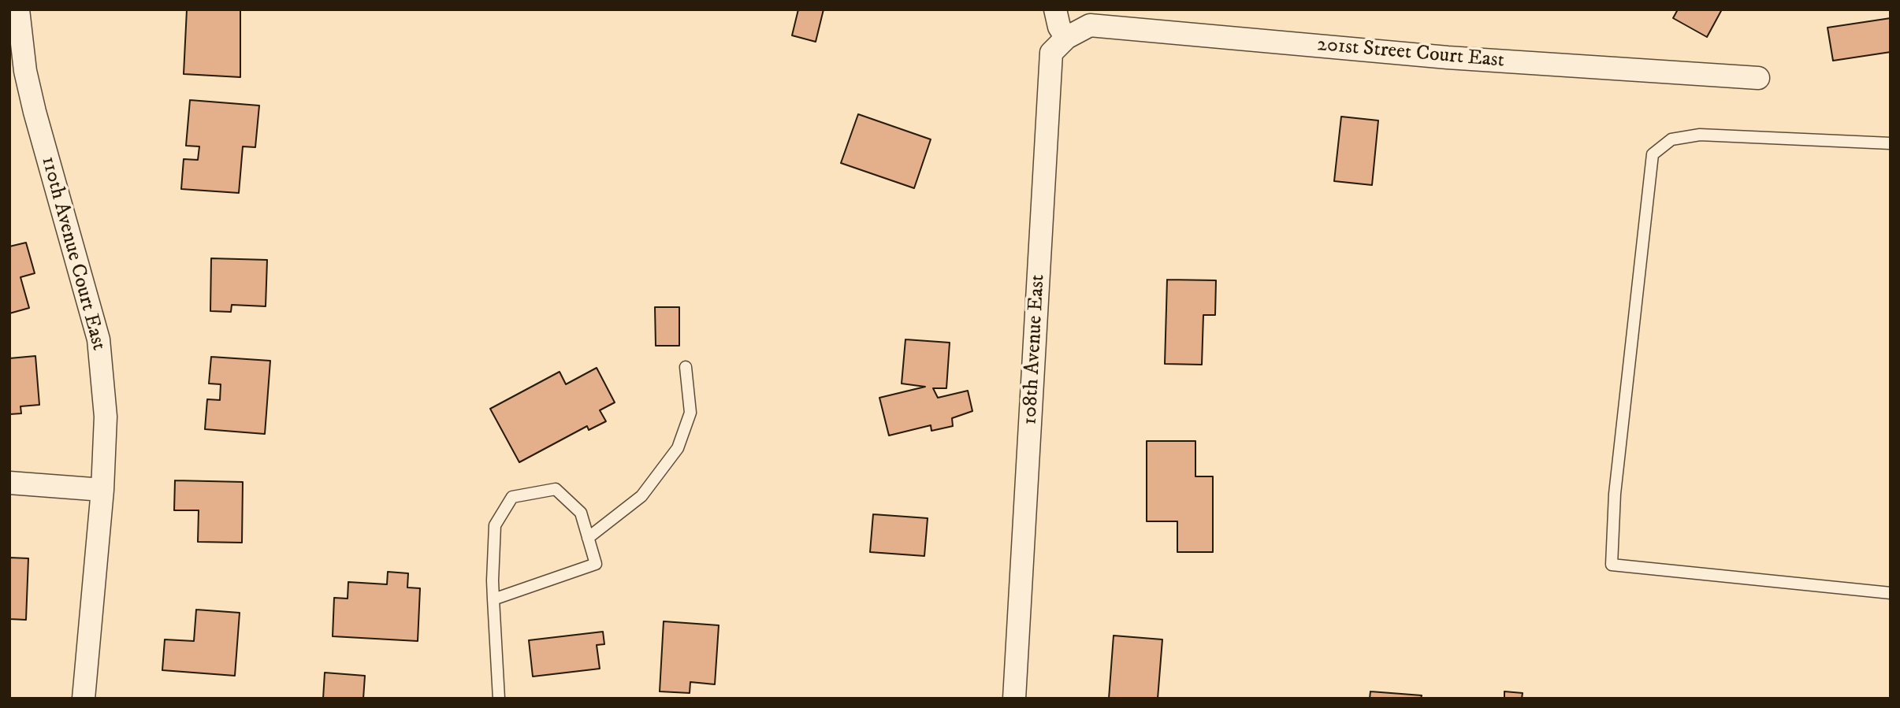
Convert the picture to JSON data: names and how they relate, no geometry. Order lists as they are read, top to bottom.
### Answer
{
  "streets": {
    "street": ["201st Street Court East", "110th Avenue Court East", "108th Avenue East"]
  },
  "crossings": [
    ["201st Street Court East", "108th Avenue East"]
  ]
}
